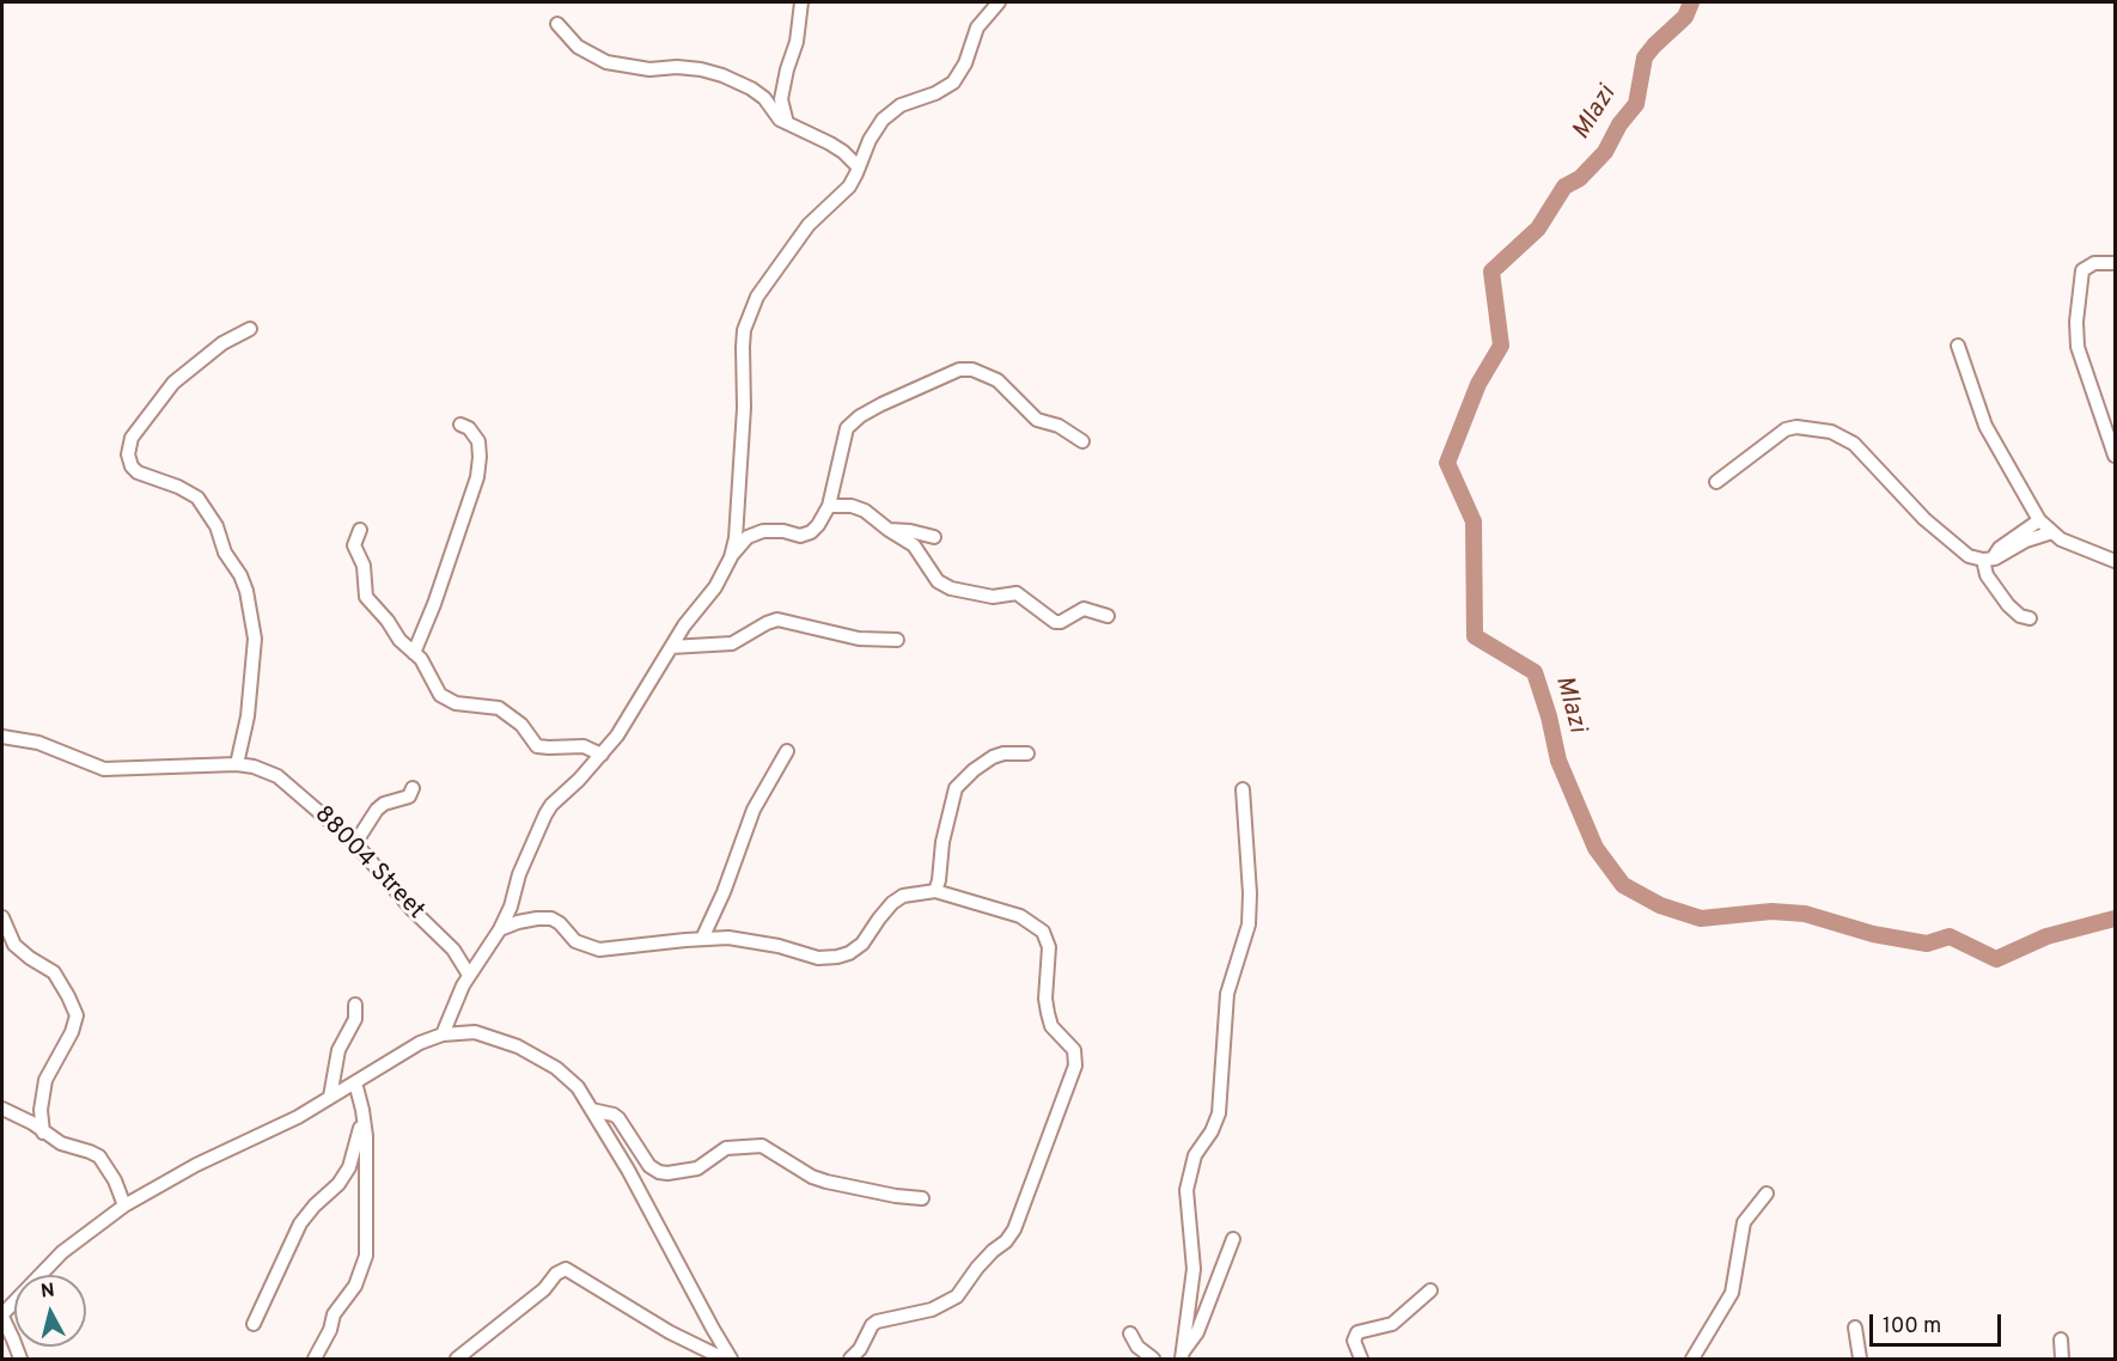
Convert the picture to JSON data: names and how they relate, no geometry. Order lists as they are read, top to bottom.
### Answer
{
  "streets": {
    "street": ["88004 Street"]
  },
  "water": ["Mlazi"],
  "scale_bar": "100 m",
  "north": "top"
}
